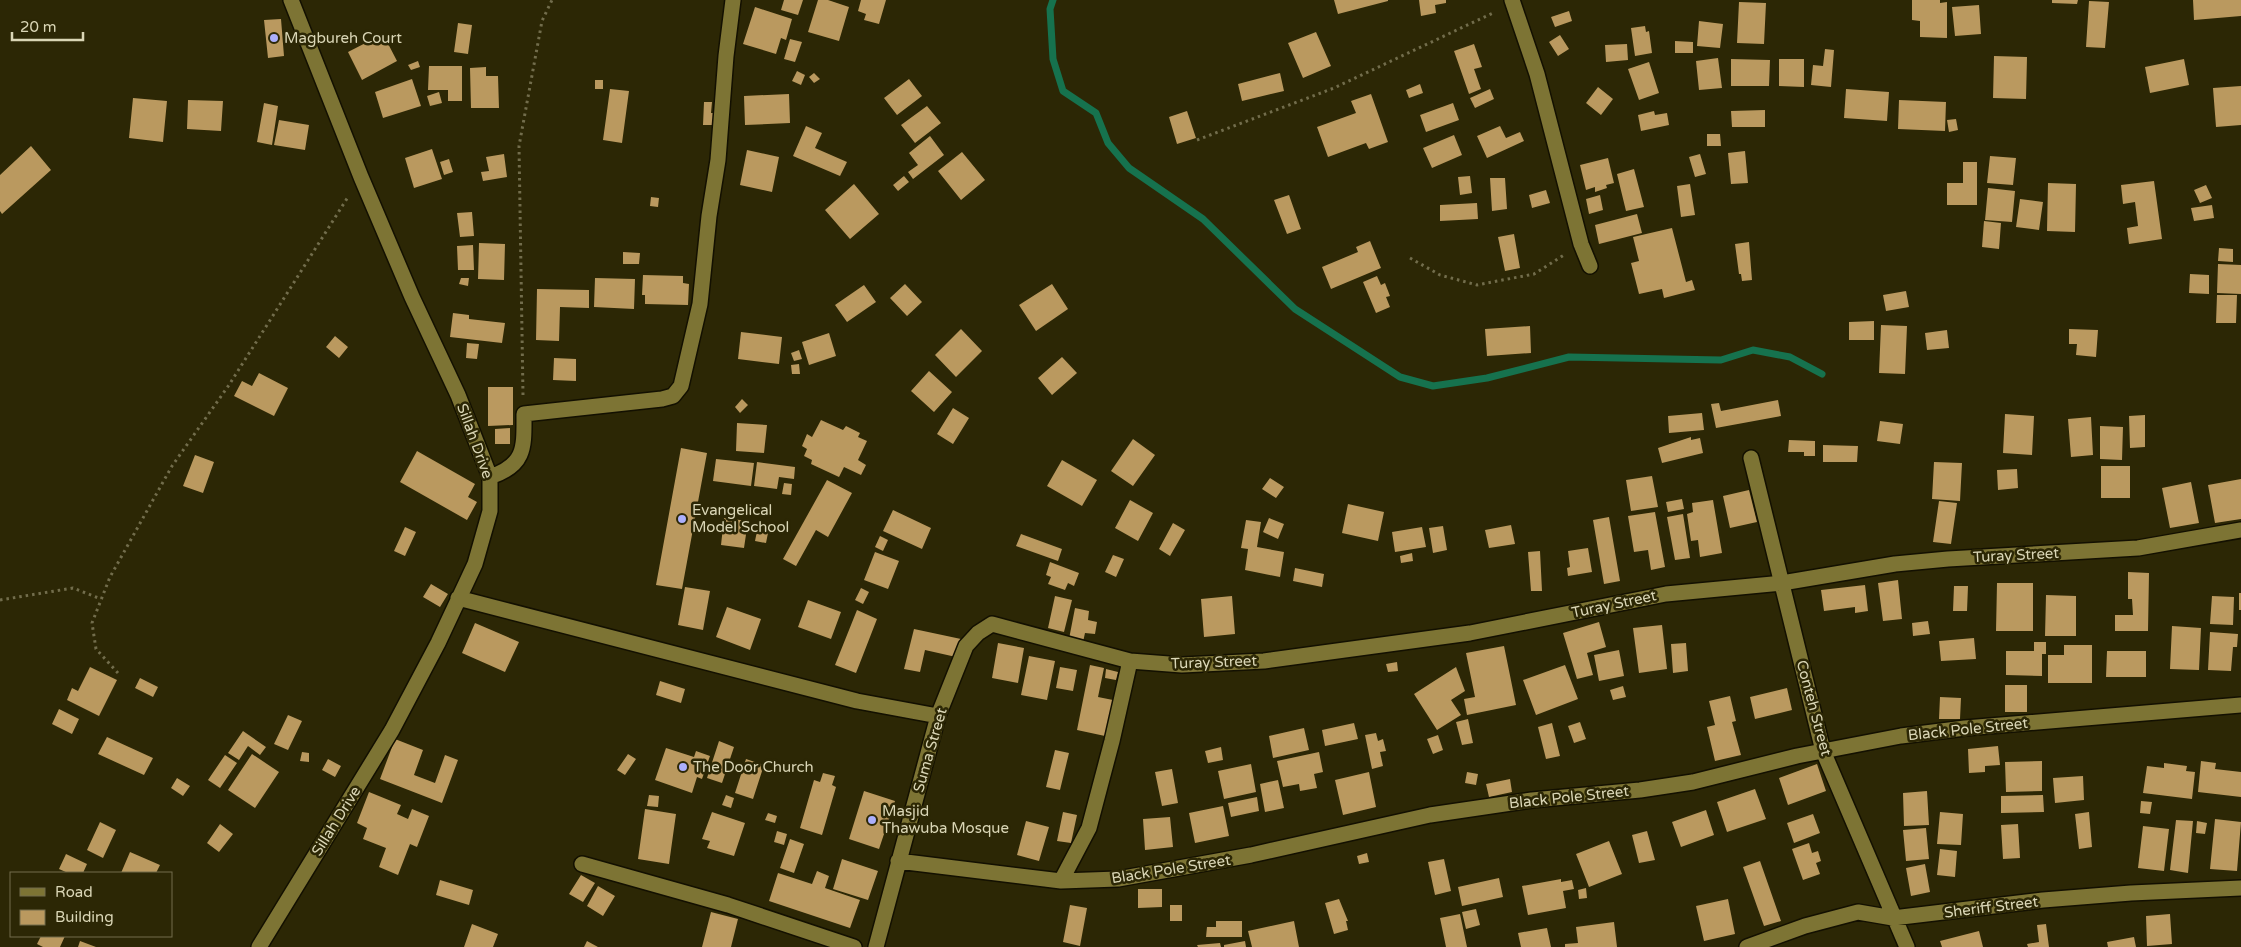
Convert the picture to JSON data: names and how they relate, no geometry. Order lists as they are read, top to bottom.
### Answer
{
  "streets": {
    "street": [
      "Sillah Drive",
      "Turay Street",
      "Conteh Street",
      "Black Pole Street",
      "Suma Street",
      "Sheriff Street"
    ]
  },
  "crossings": [
    ["Turay Street", "Conteh Street"],
    ["Turay Street", "Suma Street"],
    ["Conteh Street", "Black Pole Street"],
    ["Conteh Street", "Sheriff Street"],
    ["Black Pole Street", "Suma Street"]
  ],
  "places": [
    "Magbureh Court",
    "Evangelical Model School",
    "The Door Church",
    "Masjid Thawuba Mosque"
  ],
  "legend": ["Road", "Building"],
  "scale_bar": "20 m"
}
